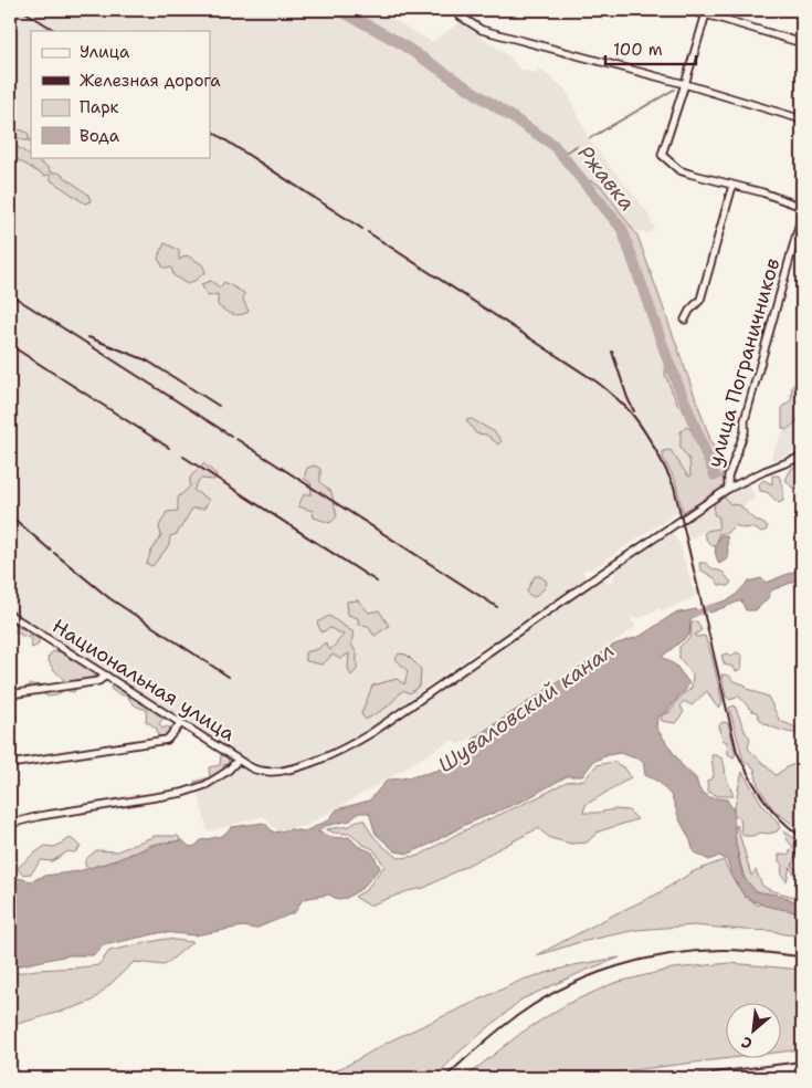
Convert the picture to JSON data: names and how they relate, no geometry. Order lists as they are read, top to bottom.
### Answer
{
  "streets": {
    "street": ["улица Пограничников", "Национальная улица"]
  },
  "crossings": [
    ["улица Пограничников", "Национальная улица"]
  ],
  "water": ["Ржавка", "Шуваловский канал"],
  "legend": [
    "Улица",
    "Железная дорога",
    "Парк",
    "Вода"
  ],
  "scale_bar": "100 m",
  "north": "bottom left"
}
